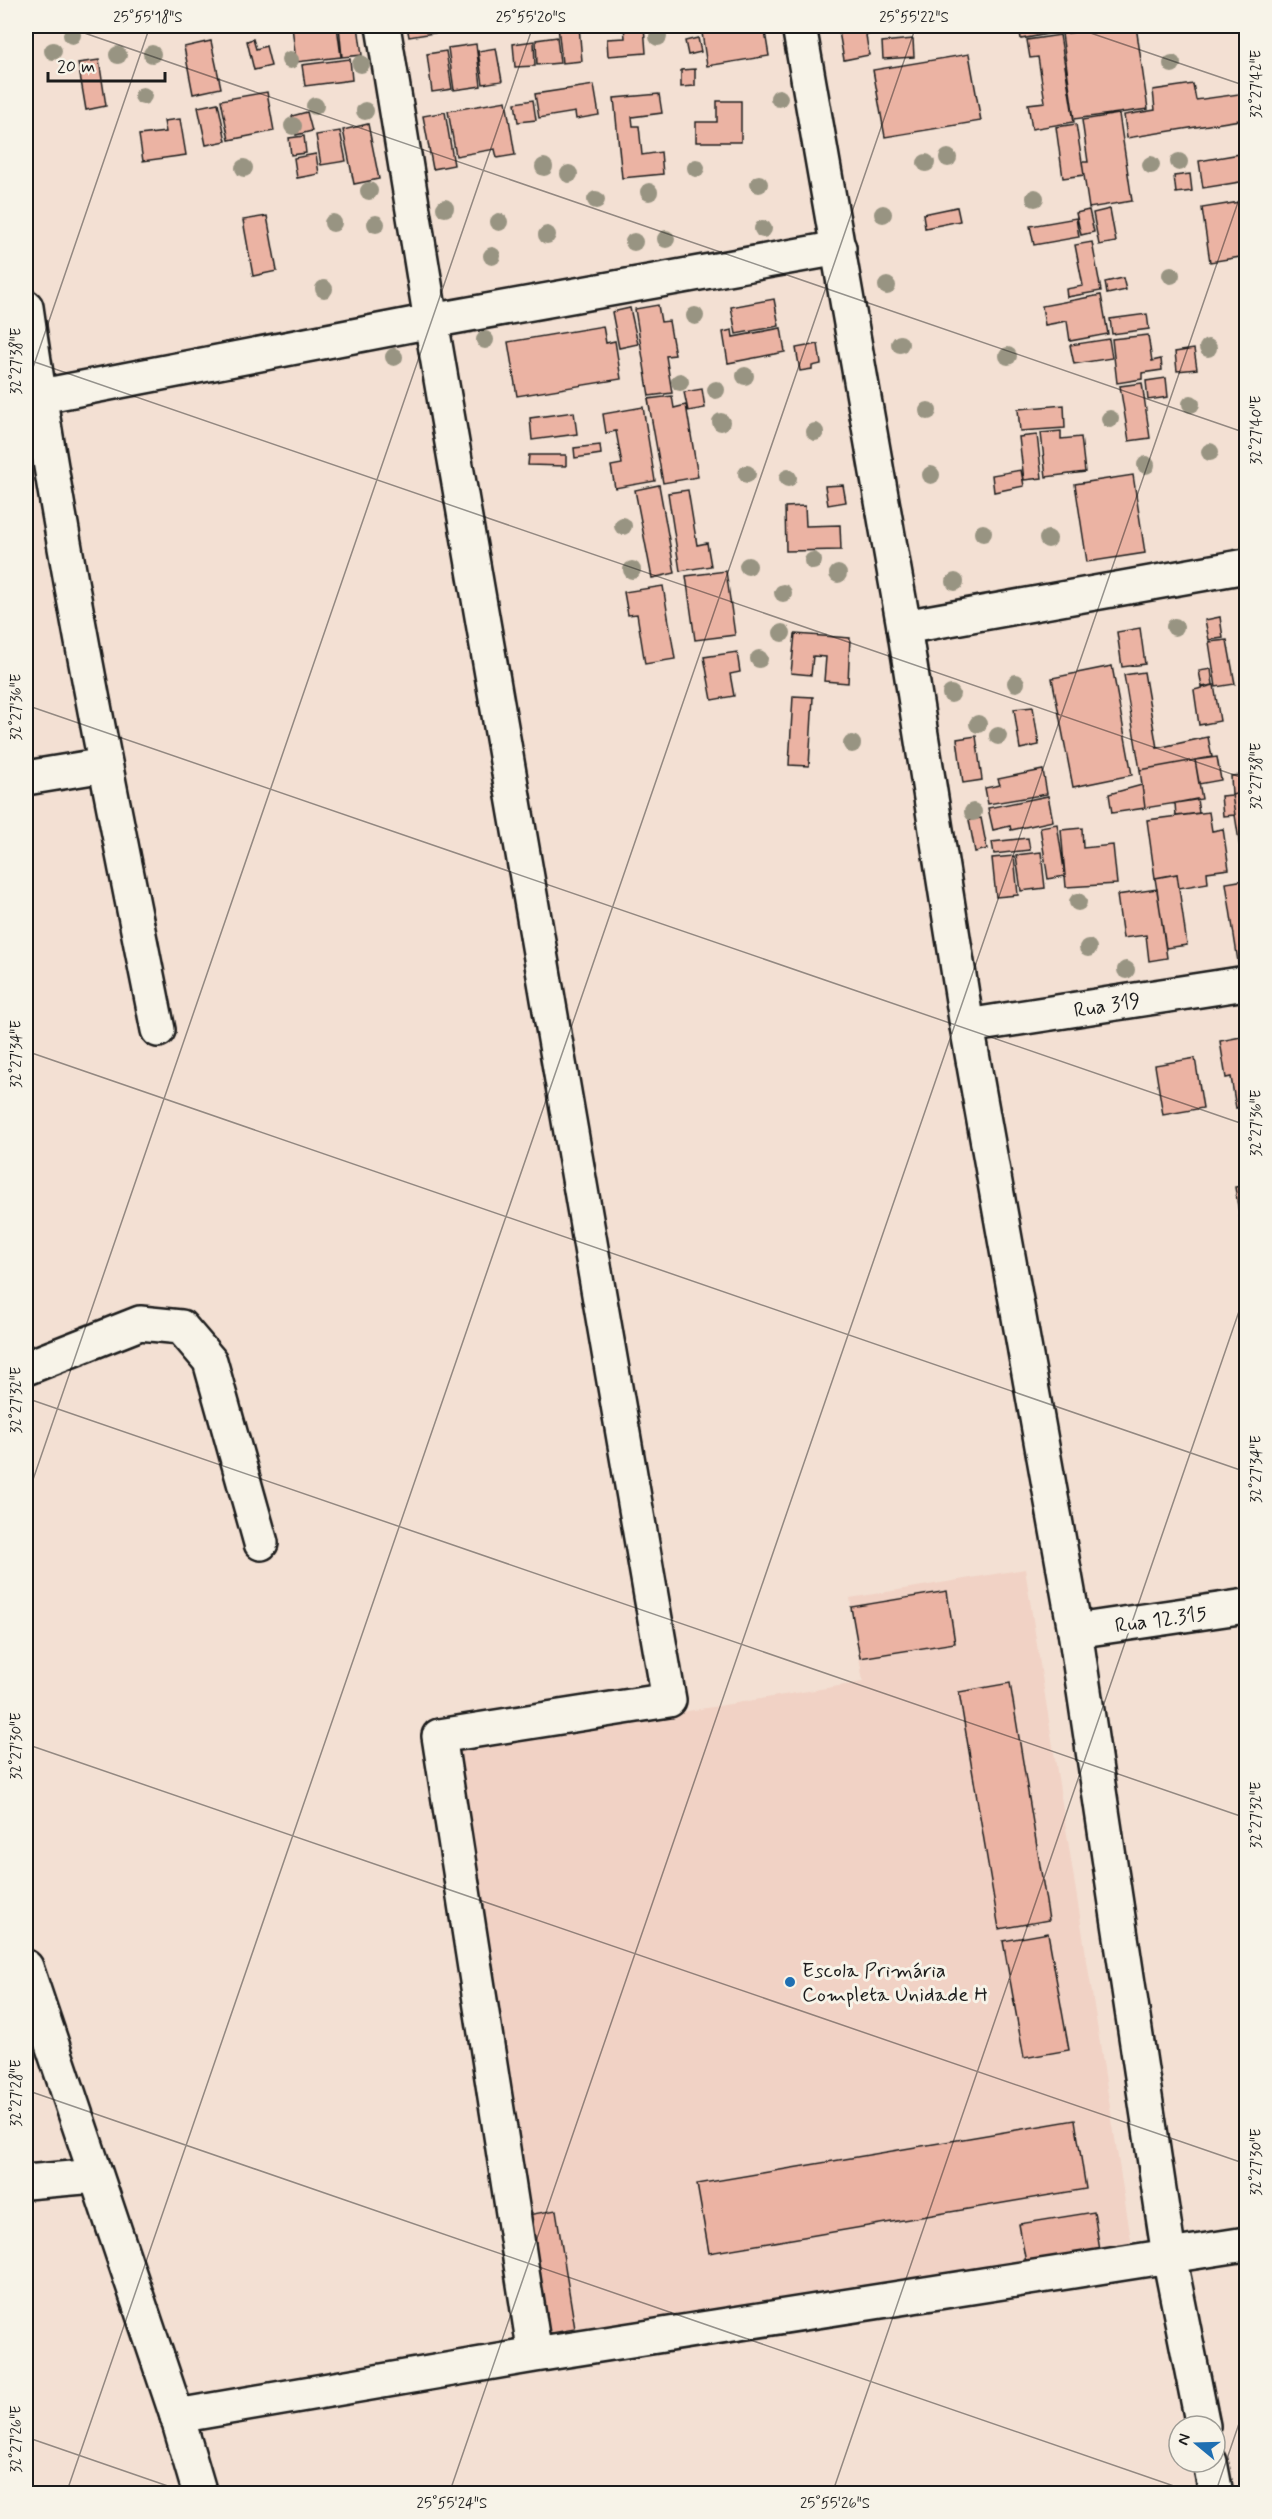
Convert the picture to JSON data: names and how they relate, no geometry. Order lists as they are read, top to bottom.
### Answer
{
  "streets": {
    "street": ["Rua 319", "Rua 12.315"]
  },
  "places": ["Escola Primária Completa Unidade H"],
  "scale_bar": "20 m",
  "north": "left",
  "coordinates": [
    "25°55'18\"S",
    "25°55'20\"S",
    "25°55'22\"S",
    "32°27'42\"E",
    "32°27'38\"E",
    "32°27'40\"E",
    "32°27'36\"E",
    "32°27'34\"E",
    "32°27'32\"E",
    "32°27'30\"E",
    "32°27'28\"E",
    "32°27'26\"E",
    "25°55'24\"S",
    "25°55'26\"S"
  ]
}
